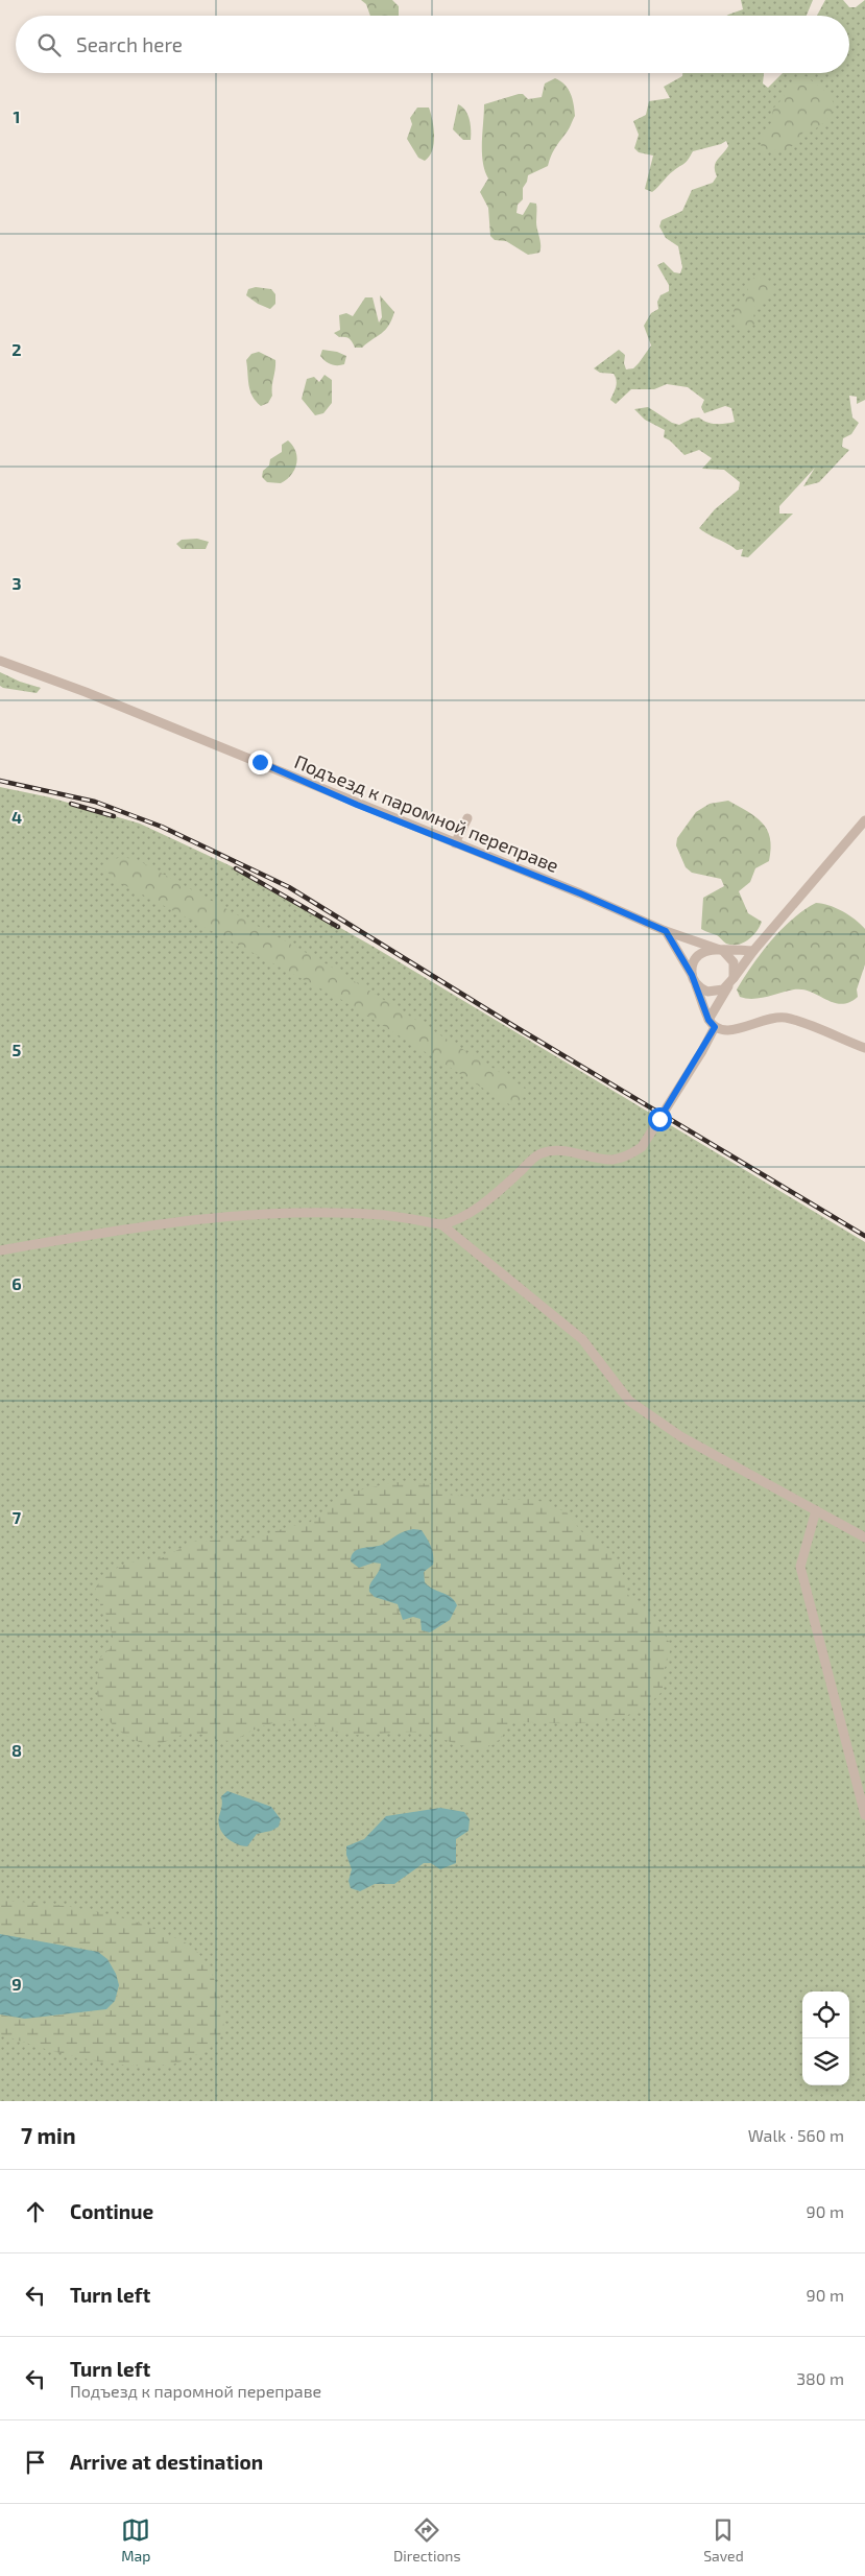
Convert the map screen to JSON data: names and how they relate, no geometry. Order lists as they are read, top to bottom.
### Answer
{
  "streets": {
    "street": ["Подъезд к паромной переправе"]
  },
  "page": {
    "search": "Search here",
    "heading": ["7 min", "Walk · 560 m"],
    "list": [
      ["Continue", "90 m"],
      ["Turn left", "90 m"],
      ["Turn left", "Подъезд к паромной переправе", "380 m"],
      "Arrive at destination"
    ],
    "nav": ["Map", "Directions", "Saved"]
  },
  "grid": {
    "rows": [
      "1",
      "2",
      "3",
      "4",
      "5",
      "6",
      "7",
      "8",
      "9"
    ]
  }
}
